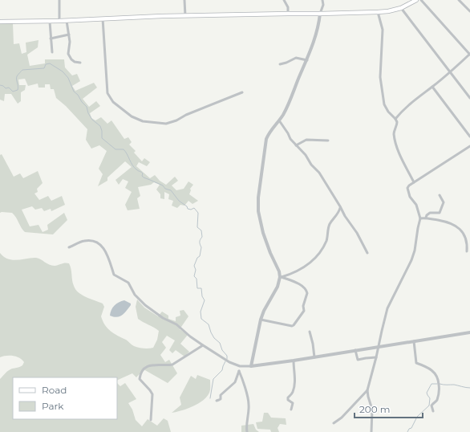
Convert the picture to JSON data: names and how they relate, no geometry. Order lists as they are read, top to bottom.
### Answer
{
  "legend": ["Road", "Park"],
  "scale_bar": "200 m"
}
